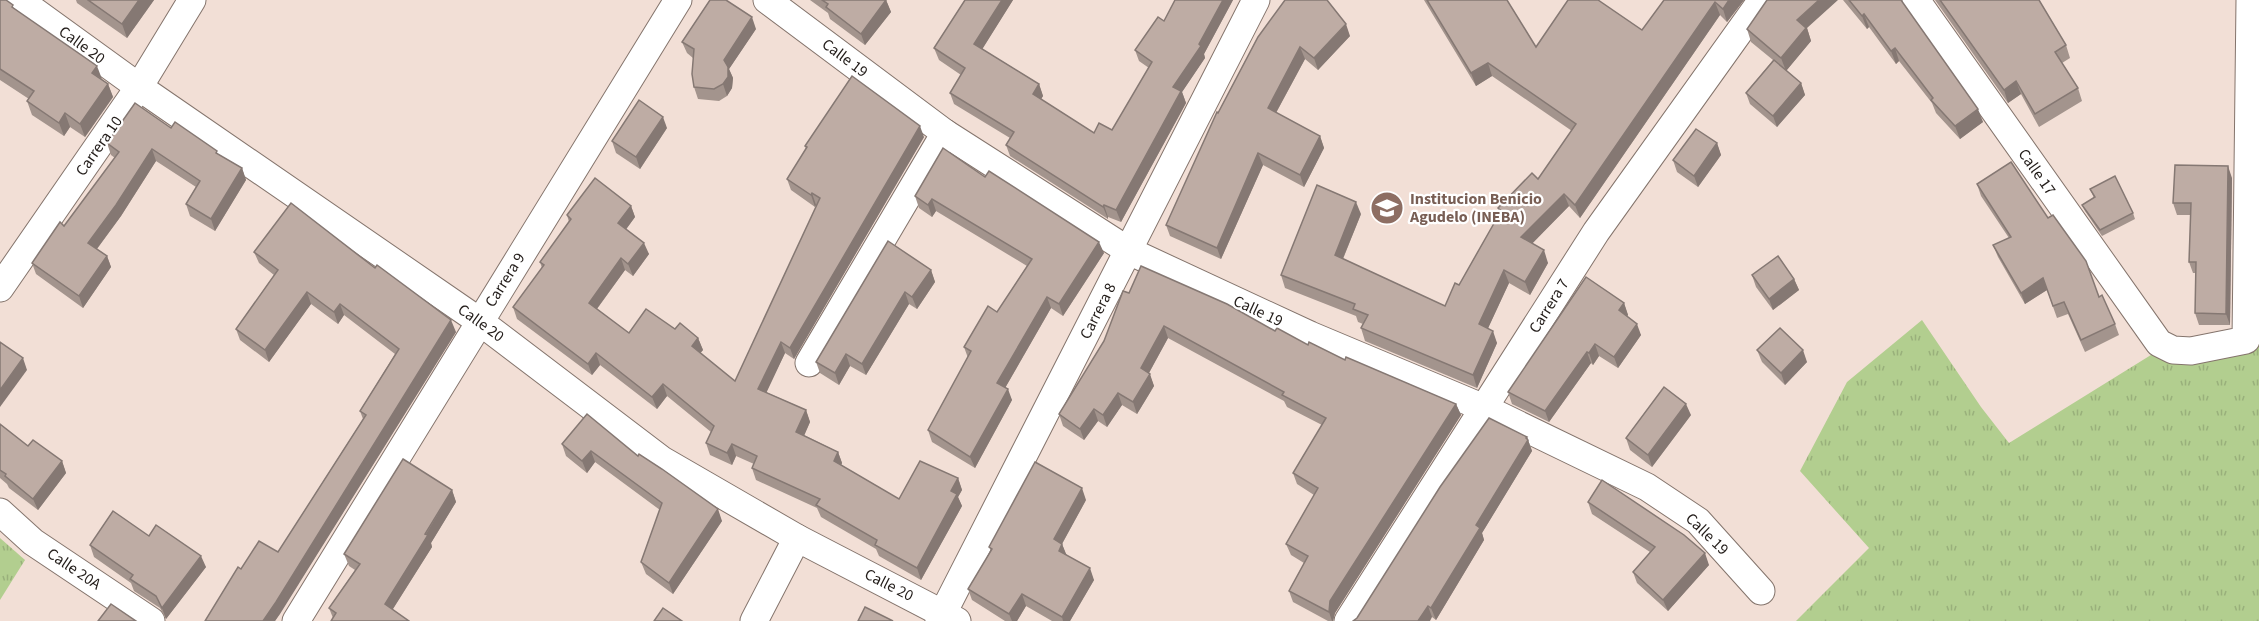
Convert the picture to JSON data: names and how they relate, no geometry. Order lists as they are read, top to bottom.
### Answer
{
  "streets": {
    "street": [
      "Calle 20",
      "Calle 19",
      "Carrera 10",
      "Calle 17",
      "Carrera 9",
      "Carrera 7",
      "Carrera 8",
      "Calle 20A"
    ]
  },
  "crossings": [
    ["Calle 20", "Carrera 10"],
    ["Calle 20", "Carrera 9"],
    ["Calle 20", "Carrera 8"],
    ["Calle 19", "Carrera 7"],
    ["Calle 19", "Carrera 8"]
  ],
  "places": {
    "school or university": ["Institucion Benicio Agudelo (INEBA)"]
  }
}
